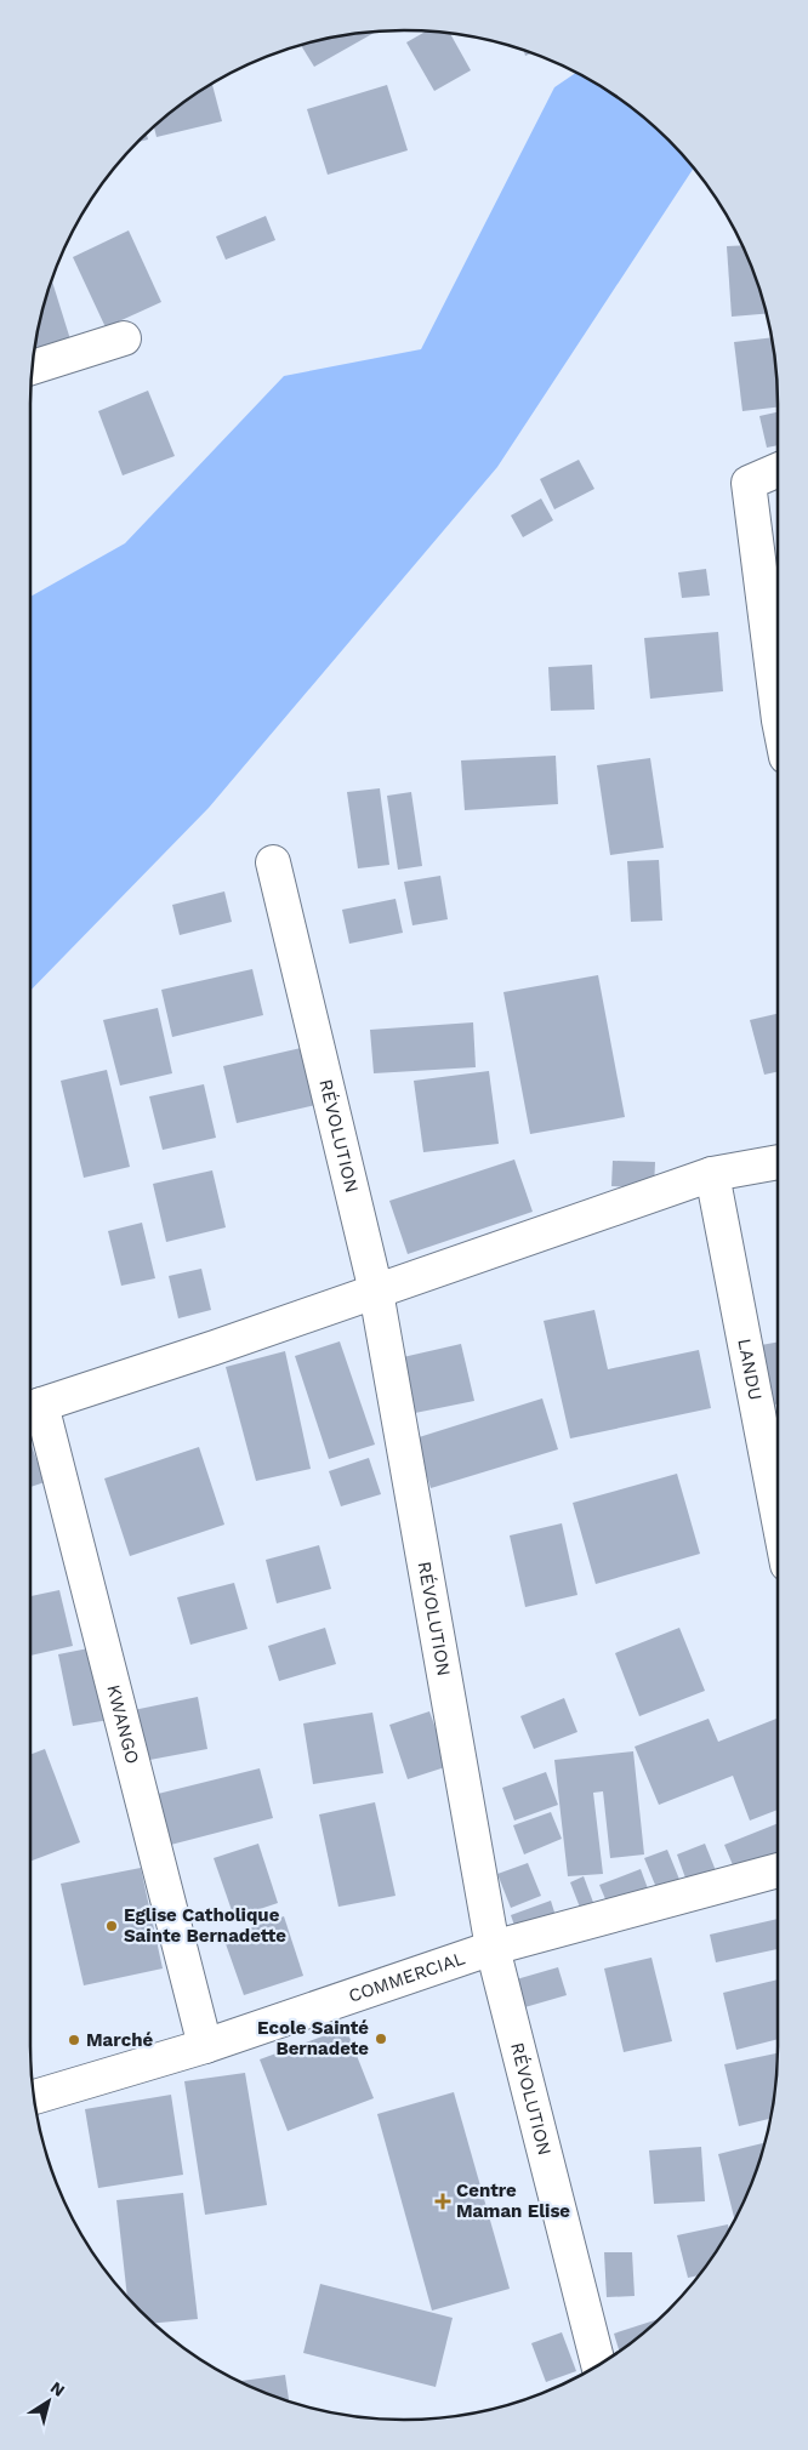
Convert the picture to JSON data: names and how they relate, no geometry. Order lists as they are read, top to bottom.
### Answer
{
  "streets": {
    "street": [
      "RÉVOLUTION",
      "LANDU",
      "KWANGO",
      "COMMERCIAL"
    ]
  },
  "crossings": [
    ["RÉVOLUTION", "COMMERCIAL"],
    ["KWANGO", "COMMERCIAL"]
  ],
  "places": {
    "other": ["Eglise Catholique Sainte Bernadette", "Ecole Sainté Bernadete", "Marché"],
    "health": ["Centre Maman Elise"]
  },
  "north": "top right"
}
